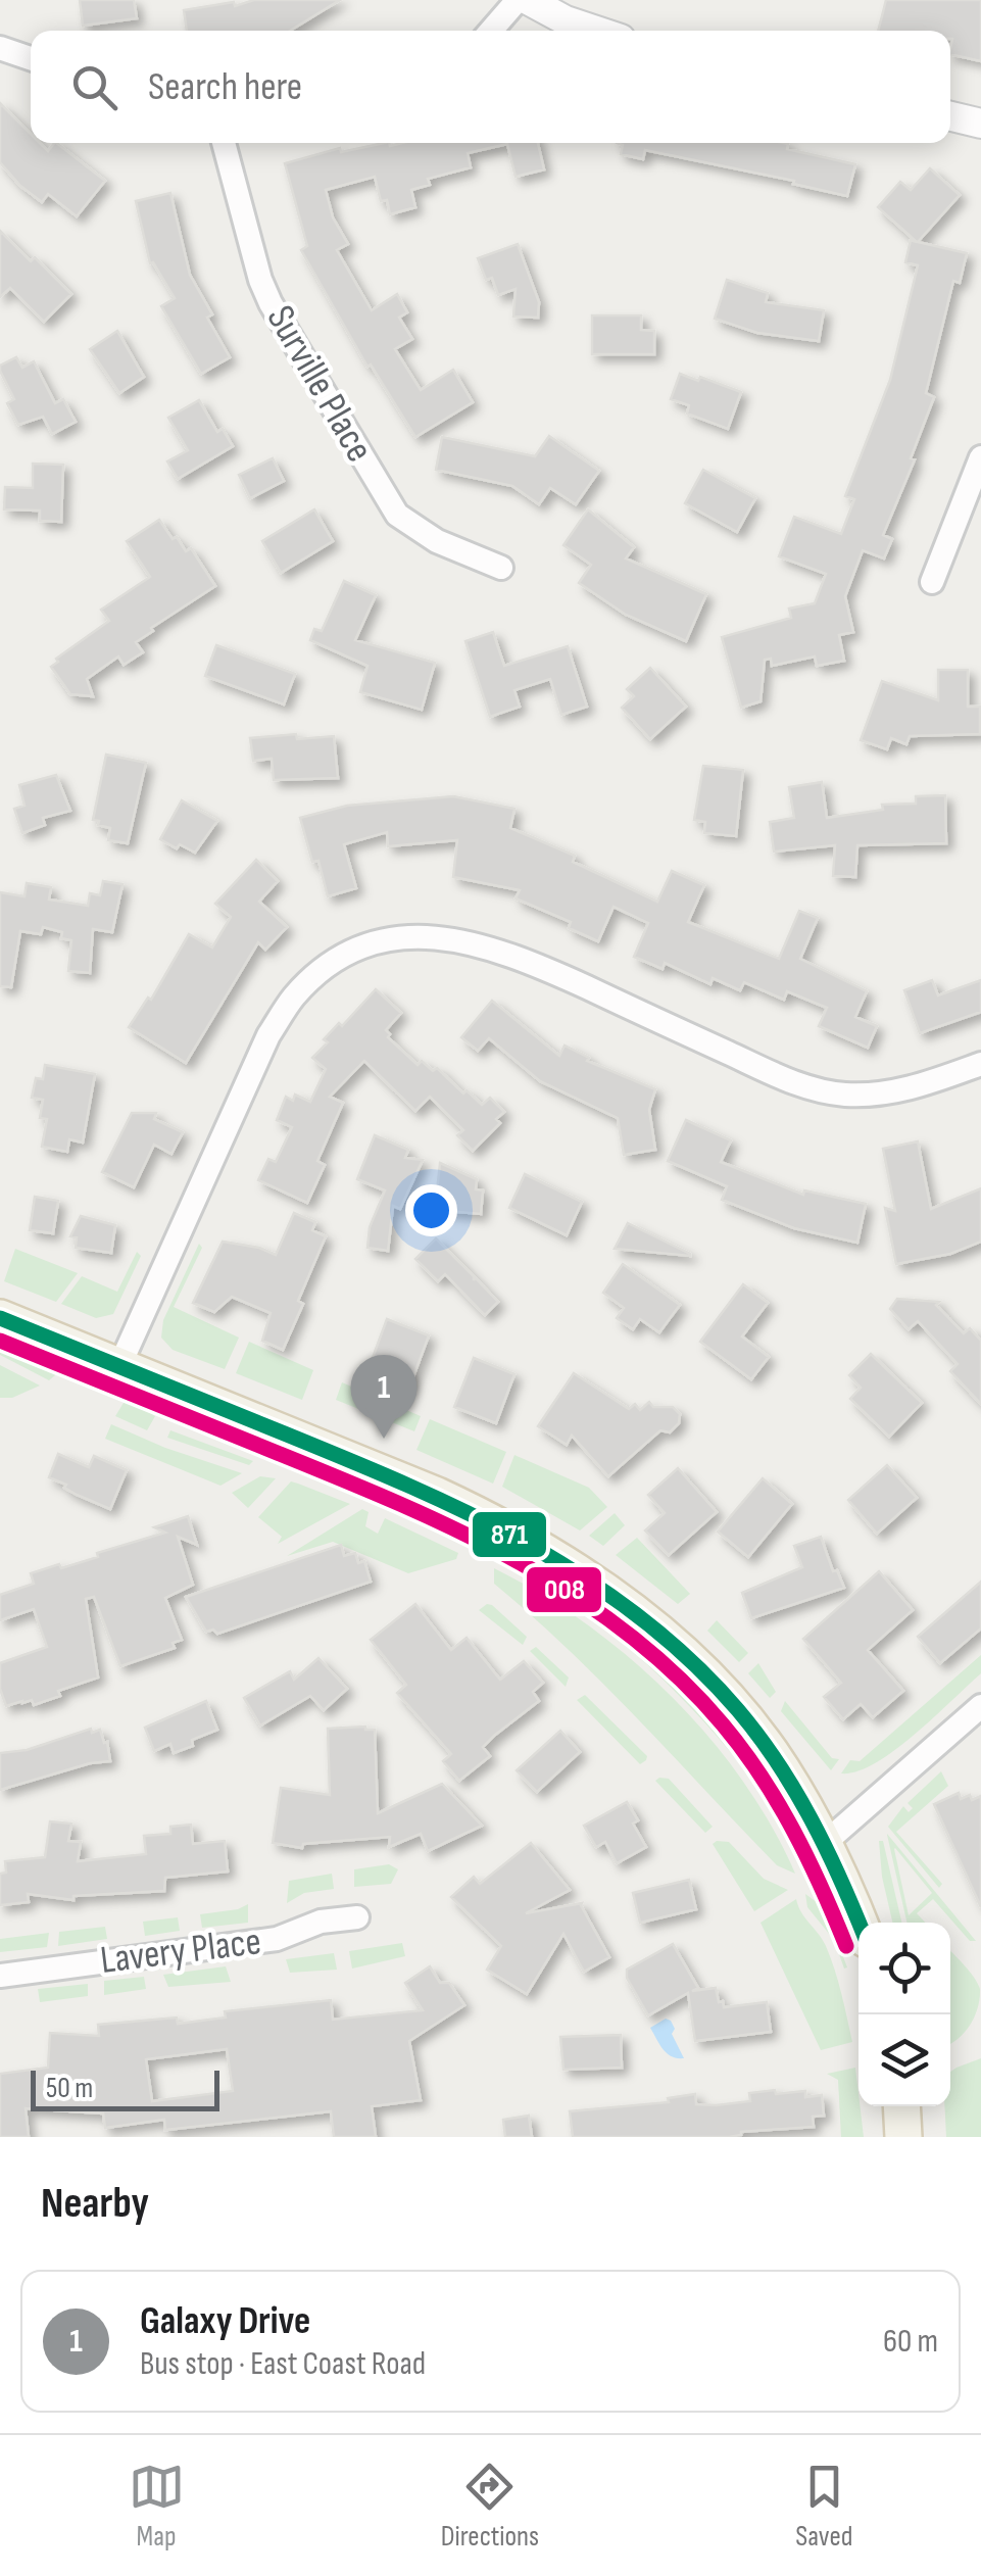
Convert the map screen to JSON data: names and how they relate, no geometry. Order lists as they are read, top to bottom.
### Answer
{
  "streets": {
    "street": ["Surville Place", "Lavery Place"]
  },
  "lines": ["transit line 871", "transit line 008"],
  "scale_bar": "50 m",
  "page": {
    "search": "Search here",
    "pins": "1",
    "scale": "50 m",
    "heading": "Nearby",
    "list": [
      {
        "mark": "1",
        "name": "Galaxy Drive",
        "note": "Bus stop · East Coast Road",
        "value": "60 m"
      }
    ],
    "nav": ["Map", "Directions", "Saved"]
  }
}
